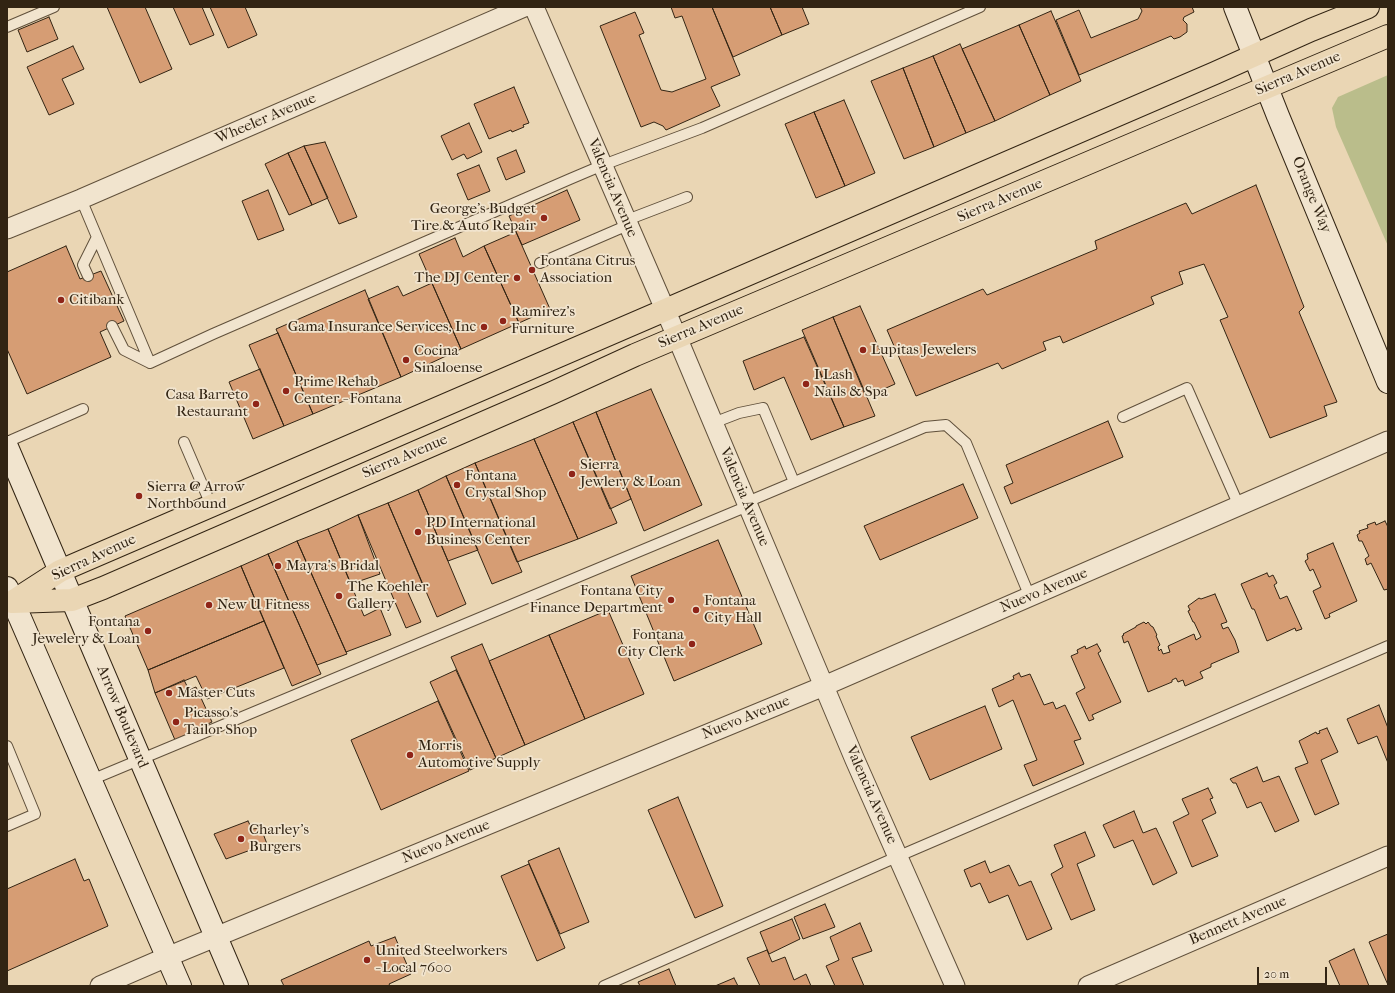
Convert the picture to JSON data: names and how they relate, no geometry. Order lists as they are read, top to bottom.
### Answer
{
  "streets": {
    "main road": ["Sierra Avenue", "Orange Way", "Arrow Boulevard"],
    "street": [
      "Wheeler Avenue",
      "Valencia Avenue",
      "Nuevo Avenue",
      "Bennett Avenue"
    ]
  },
  "crossings": [
    ["Sierra Avenue", "Valencia Avenue"],
    ["Sierra Avenue", "Orange Way"],
    ["Sierra Avenue", "Arrow Boulevard"],
    ["Valencia Avenue", "Nuevo Avenue"],
    ["Nuevo Avenue", "Arrow Boulevard"]
  ],
  "places": [
    "George's Budget Tire & Auto Repair",
    "Fontana Citrus Association",
    "The DJ Center",
    "Citibank",
    "Ramirez's Furniture",
    "Gama Insurance Services, Inc",
    "Lupitas Jewelers",
    "Cocina Sinaloense",
    "I Lash Nails & Spa",
    "Prime Rehab Center - Fontana",
    "Casa Barreto Restaurant",
    "Sierra Jewlery & Loan",
    "Fontana Crystal Shop",
    "Sierra @ Arrow Northbound",
    "PD International Business Center",
    "Mayra's Bridal",
    "The Koehler Gallery",
    "Fontana City Finance Department",
    "New U Fitness",
    "Fontana City Hall",
    "Fontana Jewelery & Loan",
    "Fontana City Clerk",
    "Master Cuts",
    "Picasso's Tailor Shop",
    "Morris Automotive Supply",
    "Charley's Burgers",
    "United Steelworkers - Local 7600"
  ],
  "scale_bar": "20 m"
}
